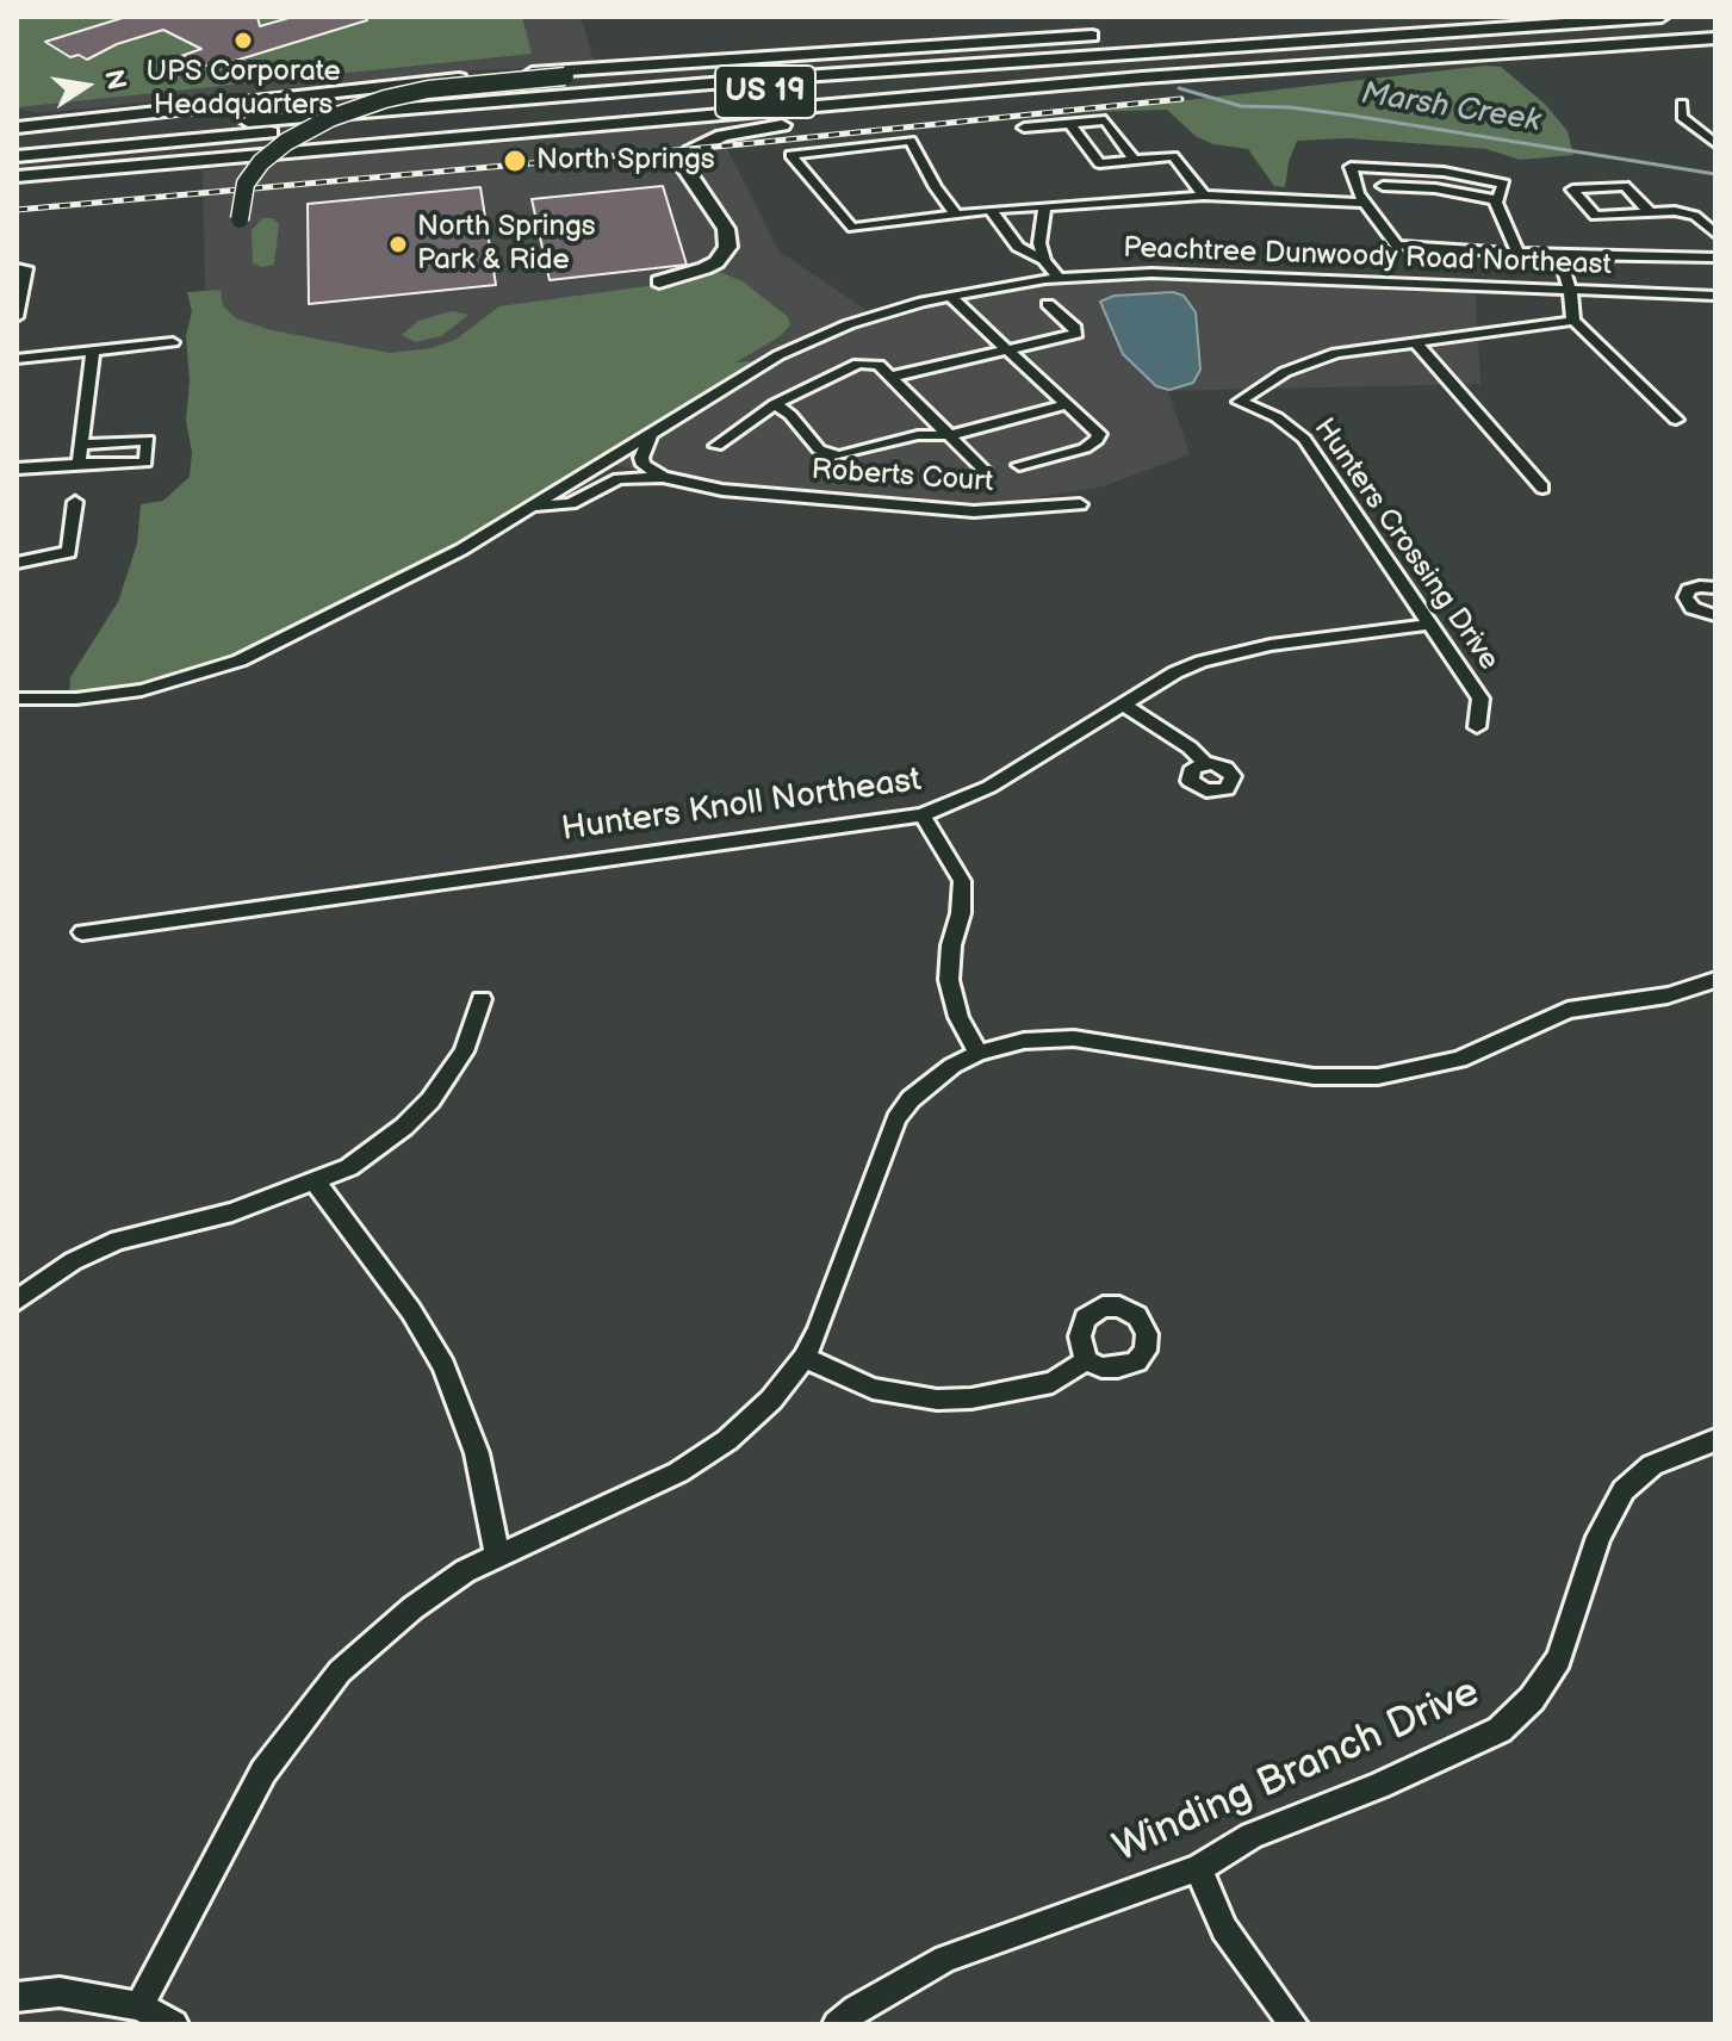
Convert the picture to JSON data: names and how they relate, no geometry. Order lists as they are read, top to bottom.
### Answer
{
  "streets": {
    "highway": ["US 19"],
    "street": [
      "Peachtree Dunwoody Road Northeast",
      "Roberts Court",
      "Hunters Crossing Drive",
      "Hunters Knoll Northeast",
      "Winding Branch Drive"
    ]
  },
  "crossings": [
    ["Peachtree Dunwoody Road Northeast", "Roberts Court"],
    ["Hunters Crossing Drive", "Hunters Knoll Northeast"]
  ],
  "water": ["Marsh Creek"],
  "places": ["UPS Corporate Headquarters", "North Springs", "North Springs Park & Ride"],
  "north": "right"
}
